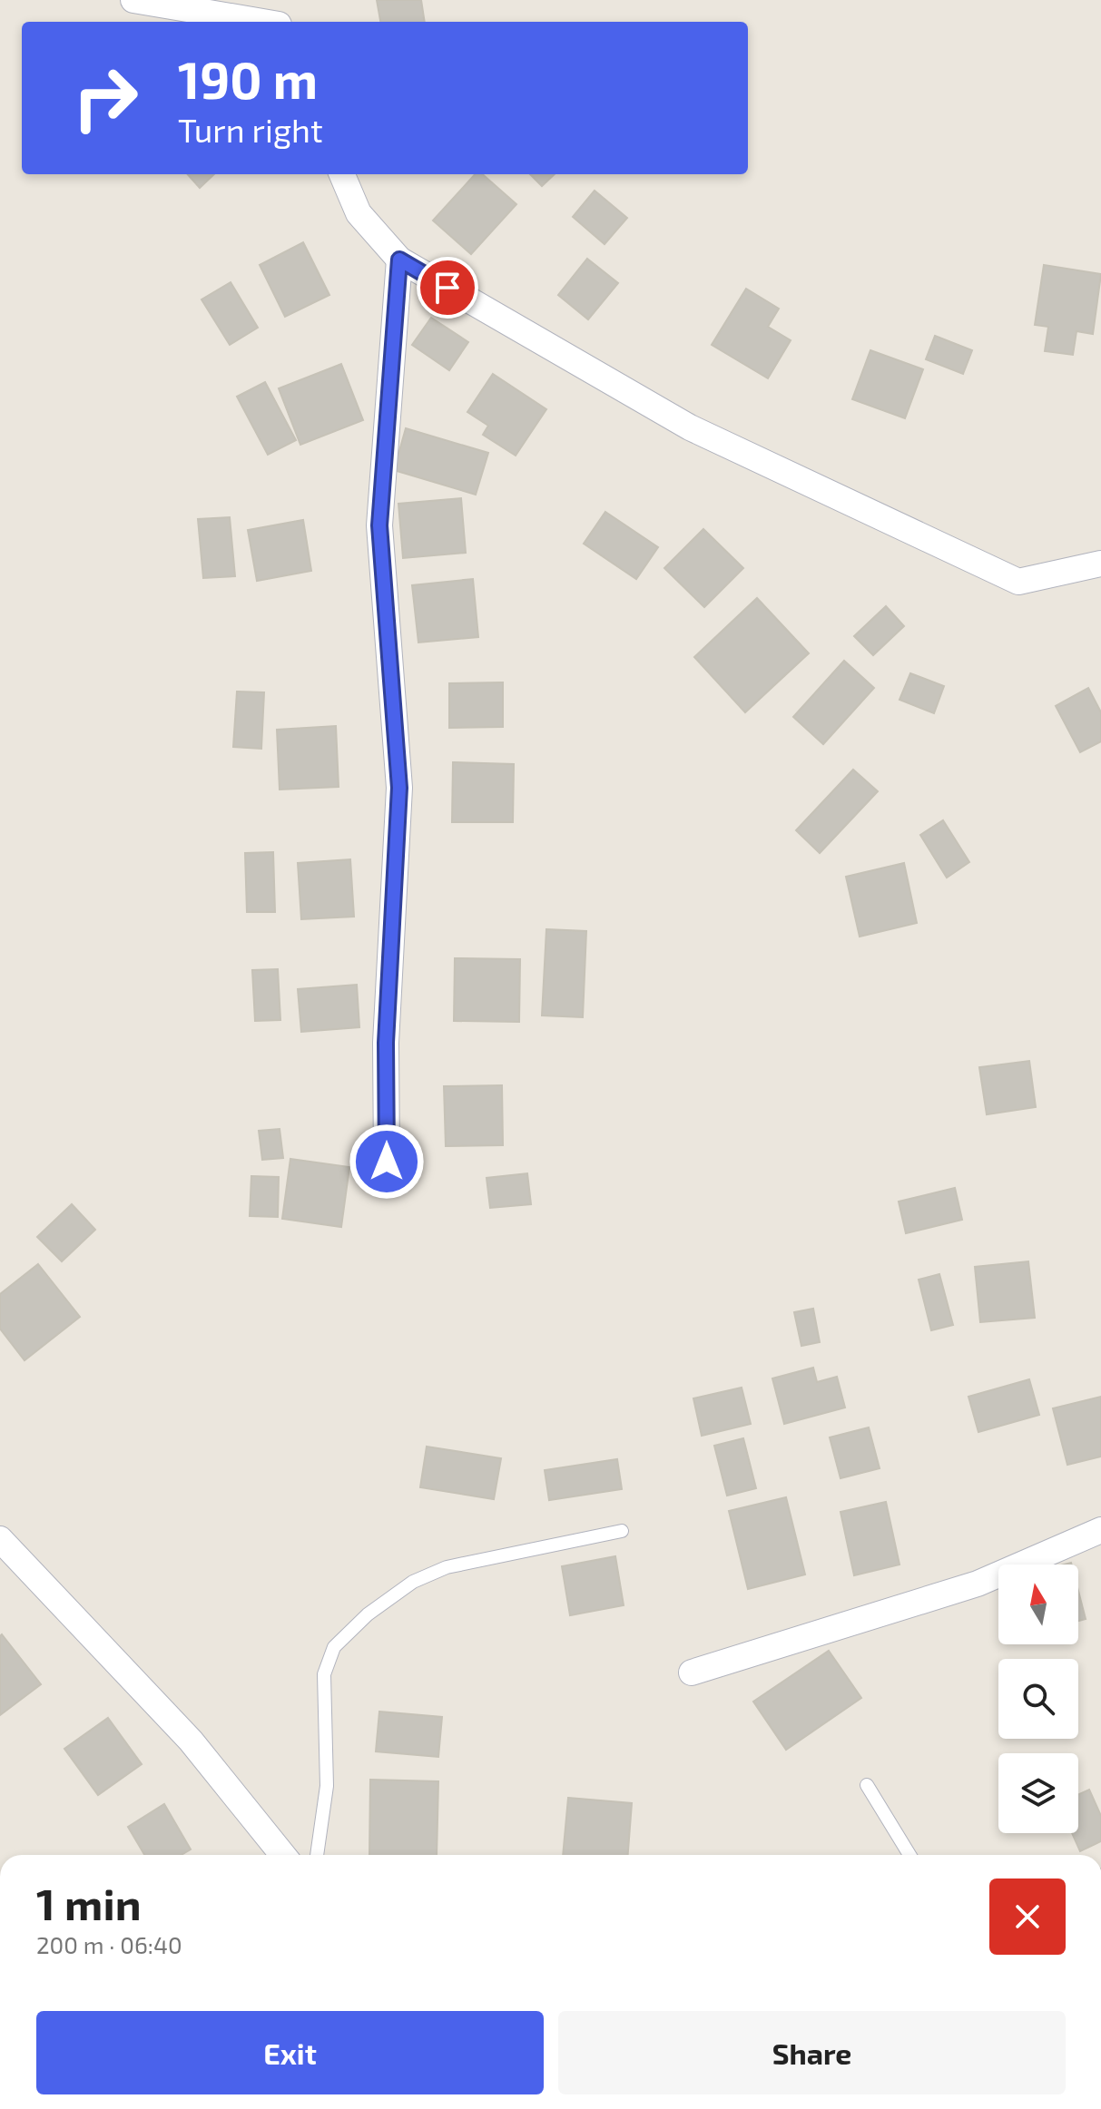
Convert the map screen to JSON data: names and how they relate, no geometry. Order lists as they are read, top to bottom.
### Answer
{
  "north": "top",
  "page": {
    "turn": ["190 m", "Turn right"],
    "heading": ["1 min", "200 m · 06:40"],
    "buttons": ["Exit", "Share"]
  }
}
